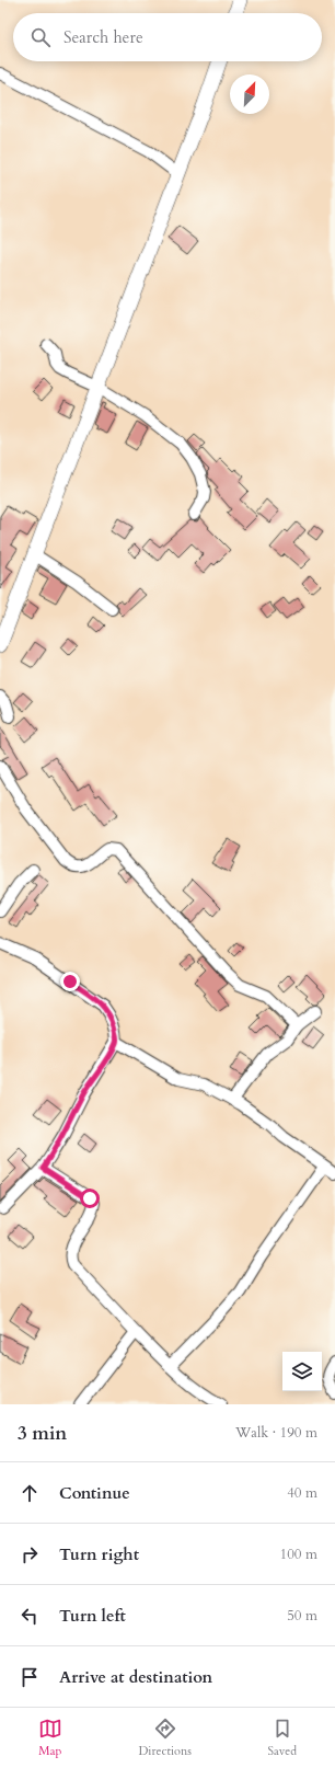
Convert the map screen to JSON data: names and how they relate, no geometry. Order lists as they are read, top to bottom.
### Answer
{
  "north": "top right",
  "page": {
    "search": "Search here",
    "heading": ["3 min", "Walk · 190 m"],
    "list": [
      ["Continue", "40 m"],
      ["Turn right", "100 m"],
      ["Turn left", "50 m"],
      "Arrive at destination"
    ],
    "nav": ["Map", "Directions", "Saved"]
  }
}
